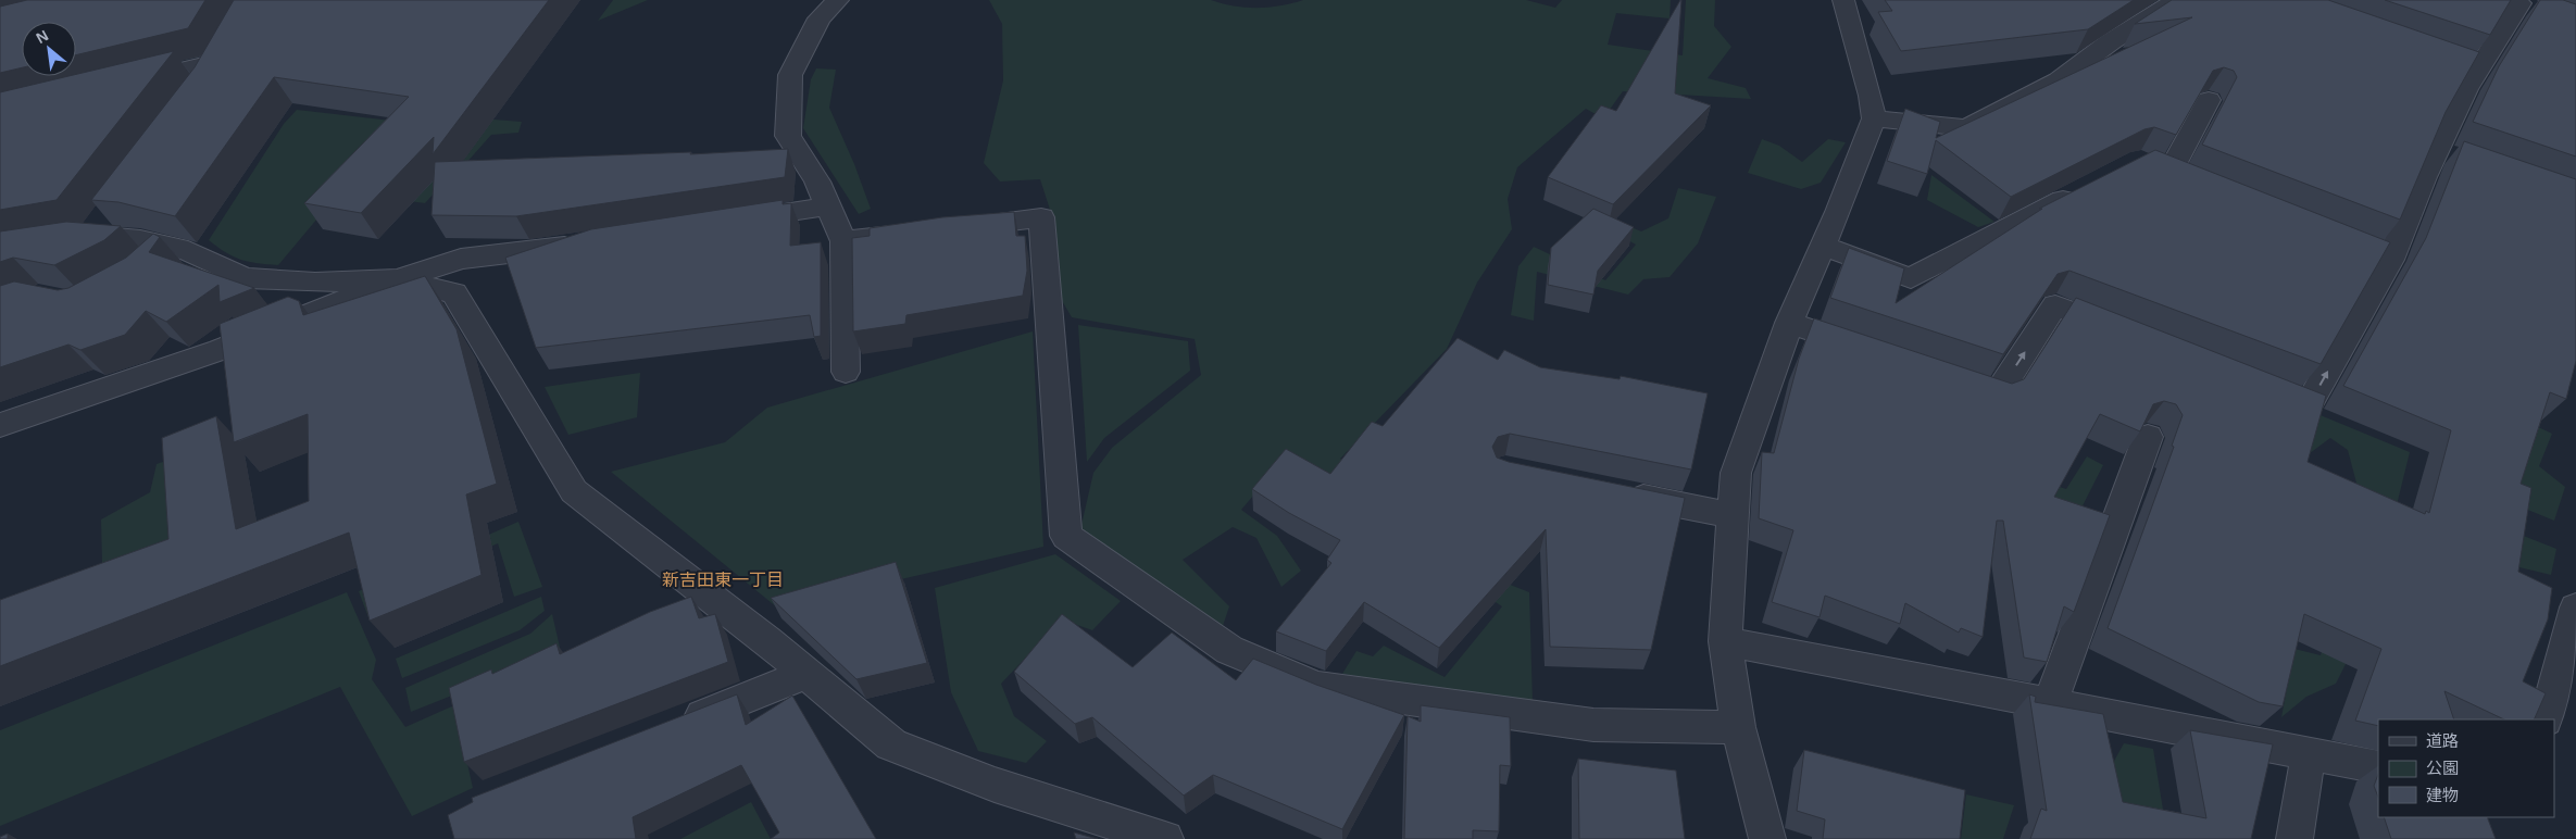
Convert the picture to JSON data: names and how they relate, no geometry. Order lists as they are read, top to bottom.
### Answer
{
  "districts": ["新吉田東一丁目"],
  "legend": ["道路", "公園", "建物"],
  "north": "top left"
}
